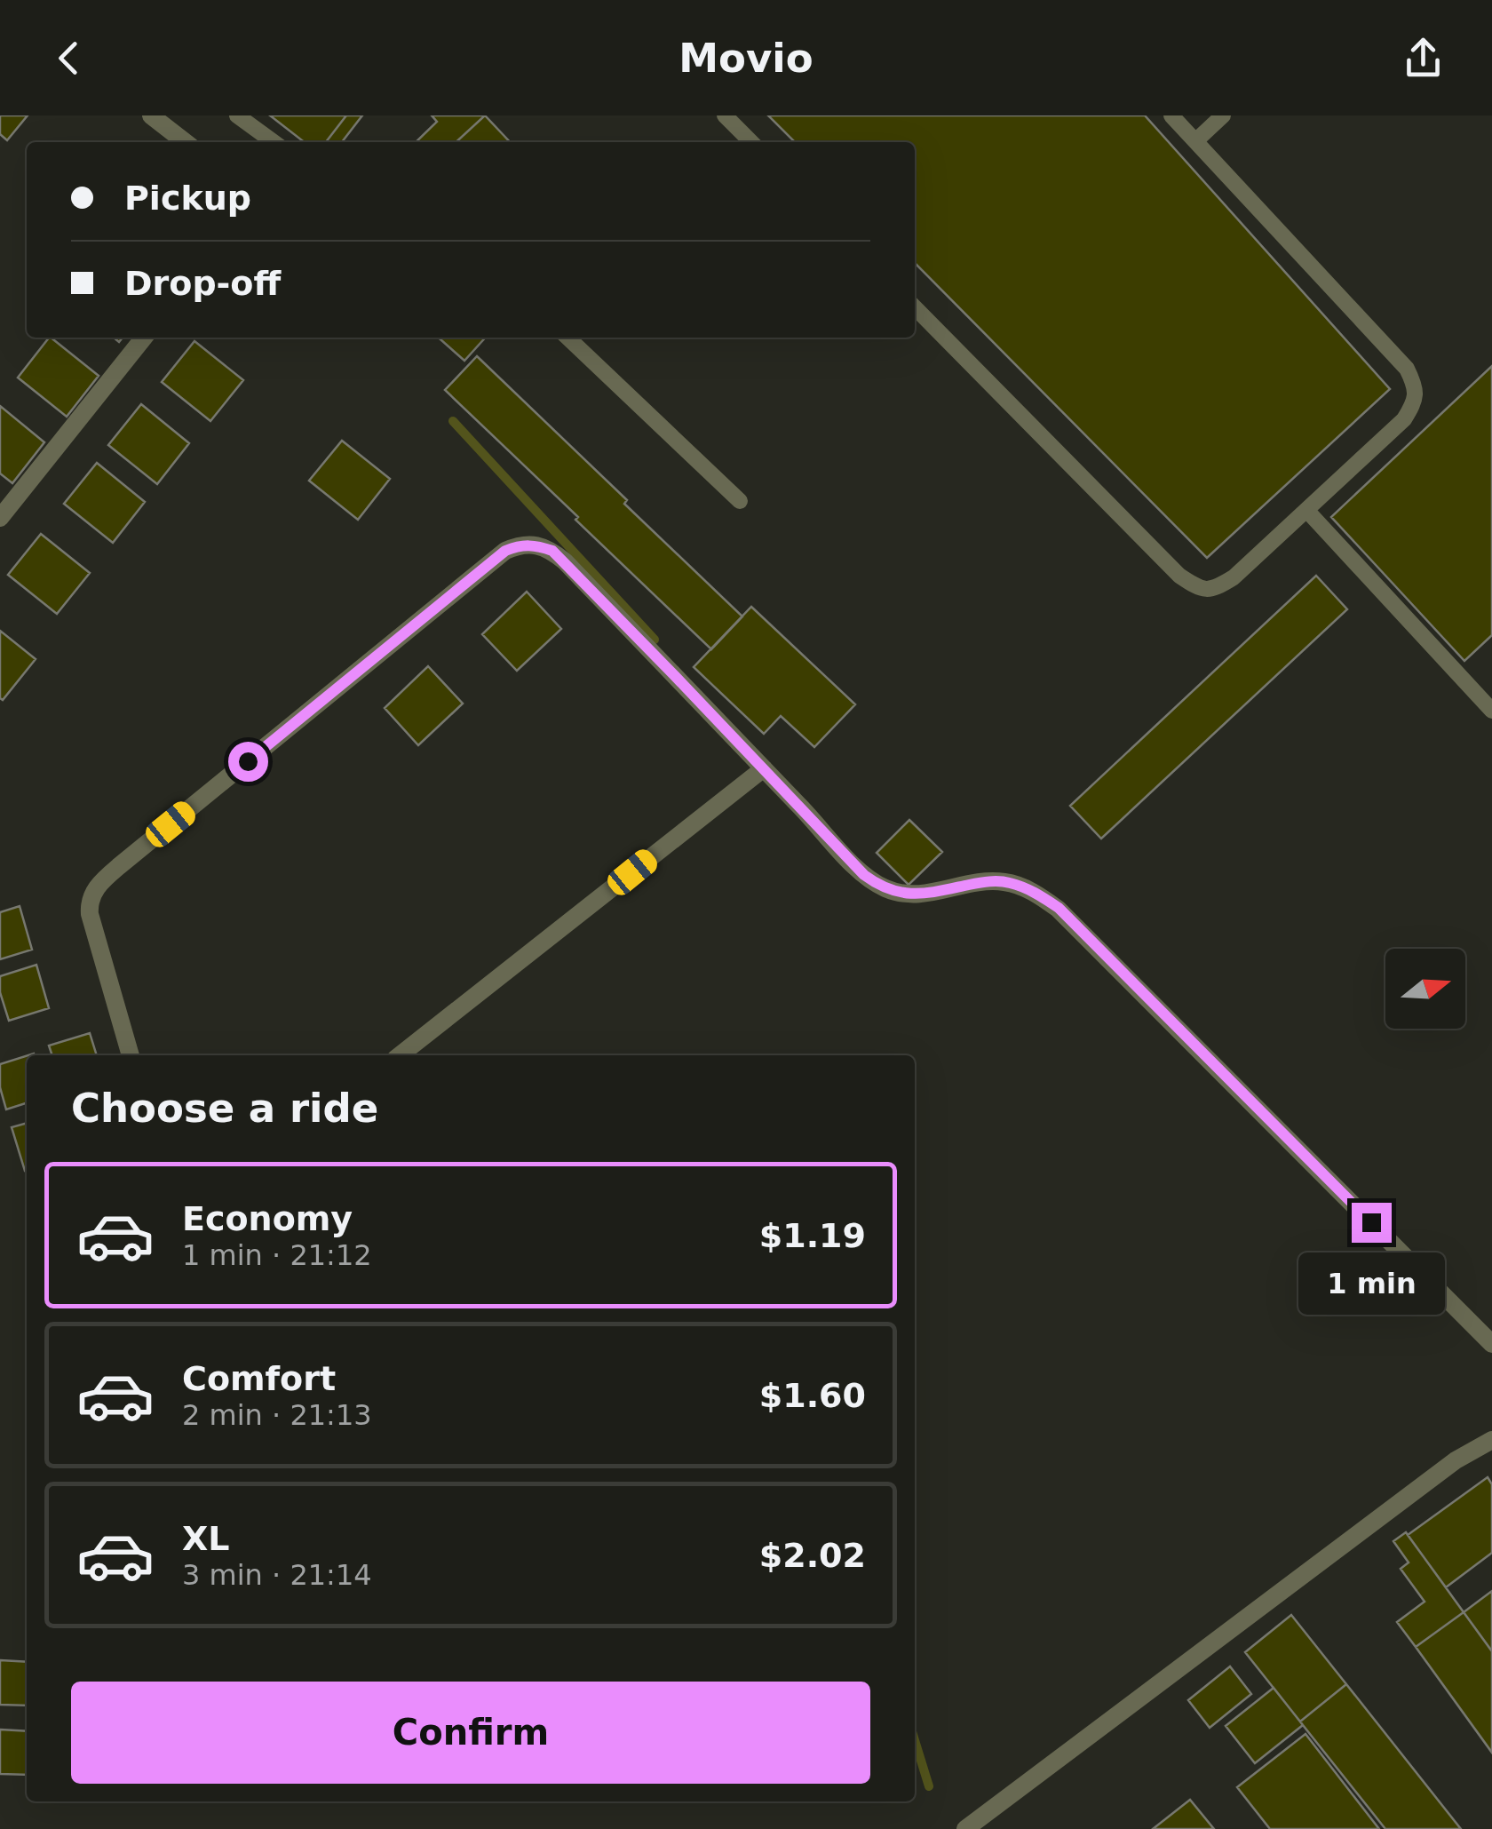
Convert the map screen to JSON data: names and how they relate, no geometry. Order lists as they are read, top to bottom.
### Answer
{
  "north": "right",
  "page": {
    "header": "Movio",
    "banner": ["Pickup", "Drop-off"],
    "heading": "Choose a ride",
    "list": [
      {
        "name": "Economy",
        "note": "1 min · 21:12",
        "value": "$1.19"
      },
      {
        "name": "Comfort",
        "note": "2 min · 21:13",
        "value": "$1.60"
      },
      {
        "name": "XL",
        "note": "3 min · 21:14",
        "value": "$2.02"
      }
    ],
    "bubble": "1 min",
    "buttons": "Confirm"
  }
}
